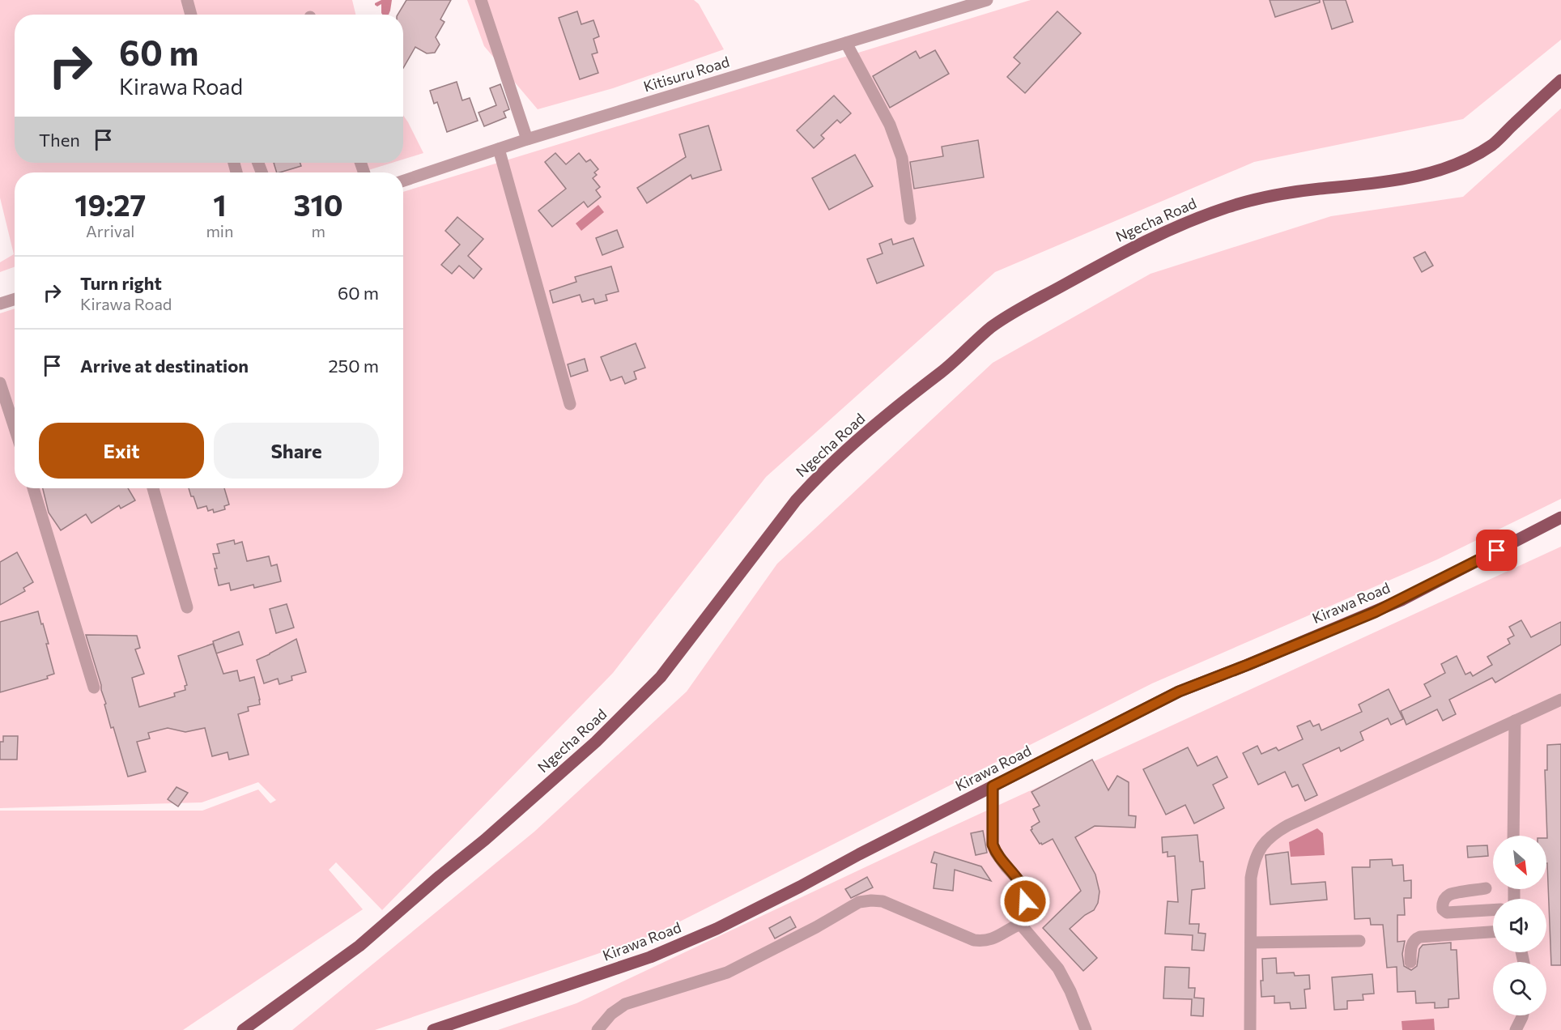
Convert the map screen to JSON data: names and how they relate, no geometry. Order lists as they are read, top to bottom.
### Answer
{
  "streets": {
    "main road": ["Ngecha Road", "Kirawa Road"],
    "street": ["Kitisuru Road"]
  },
  "north": "bottom right",
  "page": {
    "turn": ["60 m", "Kirawa Road"],
    "then": "Then",
    "eta": [
      "19:27",
      "Arrival",
      "1",
      "min",
      "310",
      "m"
    ],
    "list": [
      {
        "name": "Turn right",
        "note": "Kirawa Road",
        "value": "60 m"
      },
      {
        "name": "Arrive at destination",
        "value": "250 m"
      }
    ],
    "buttons": ["Exit", "Share"]
  }
}
